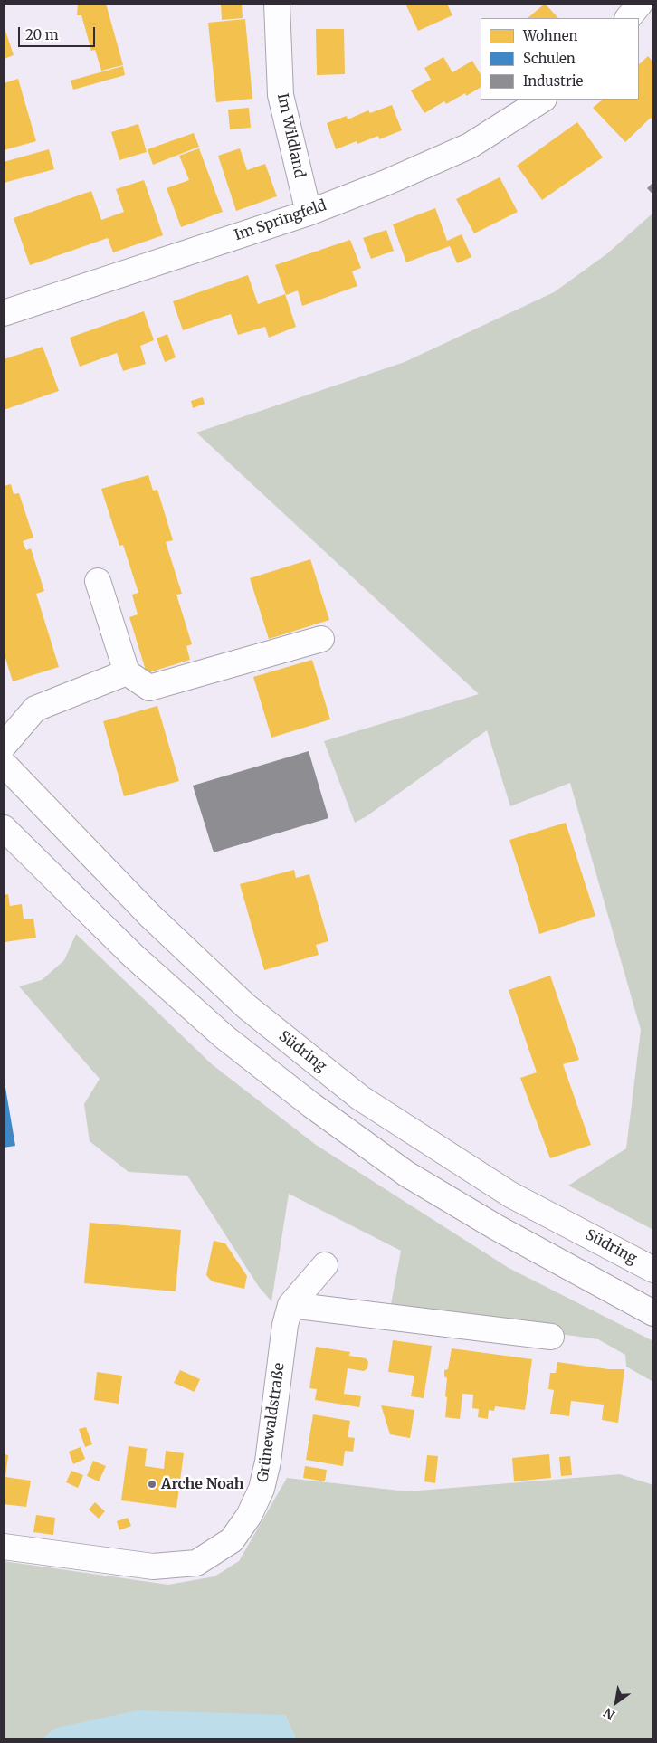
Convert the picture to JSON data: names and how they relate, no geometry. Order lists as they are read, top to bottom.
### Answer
{
  "streets": {
    "main road": [
      "Im Wildland",
      "Im Springfeld",
      "Südring",
      "Grünewaldstraße"
    ]
  },
  "crossings": [
    ["Im Wildland", "Im Springfeld"]
  ],
  "places": ["Arche Noah"],
  "legend": ["Wohnen", "Schulen", "Industrie"],
  "scale_bar": "20 m",
  "north": "bottom left"
}
